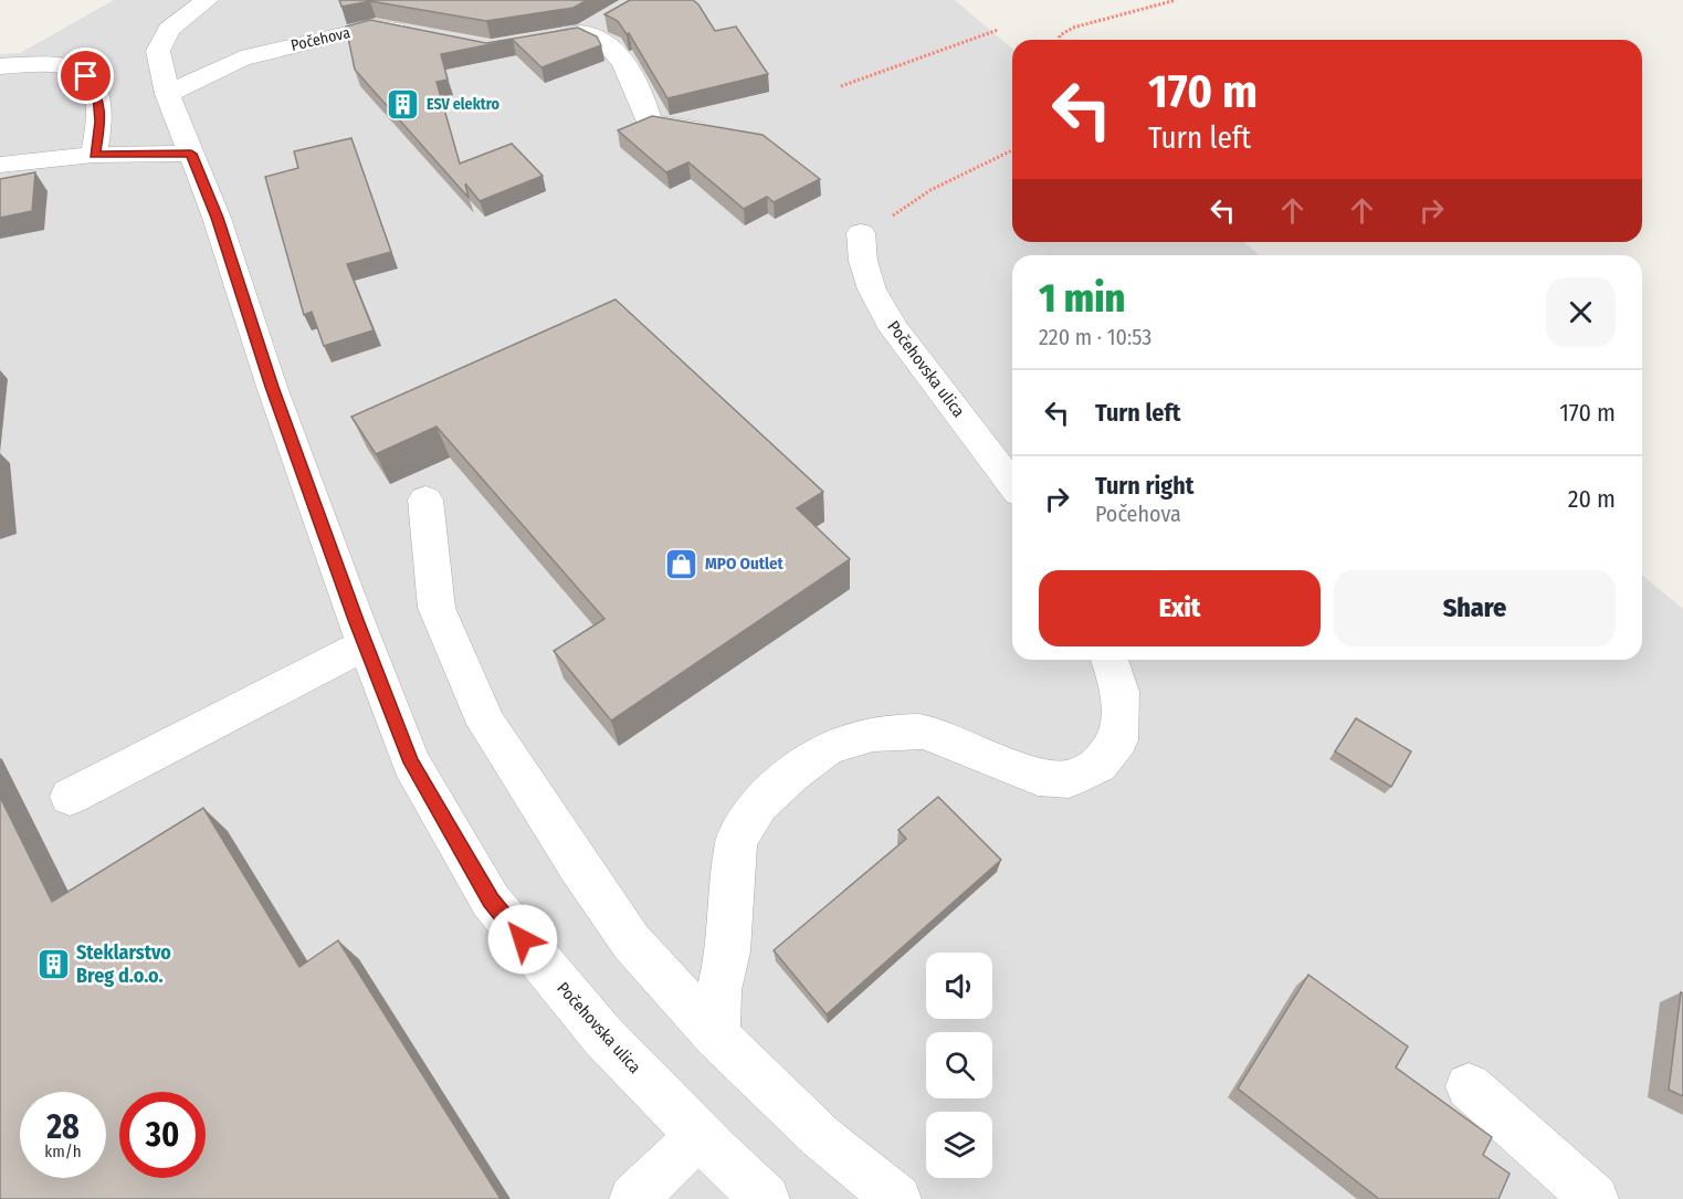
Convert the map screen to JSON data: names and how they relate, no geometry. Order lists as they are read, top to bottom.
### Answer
{
  "streets": {
    "street": ["Počehova", "Počehovska ulica"]
  },
  "crossings": [
    ["Počehova", "Počehovska ulica"]
  ],
  "places": {
    "building": ["ESV elektro", "Steklarstvo Breg d.o.o."],
    "shop": ["MPO Outlet"]
  },
  "page": {
    "turn": ["170 m", "Turn left"],
    "heading": ["1 min", "220 m · 10:53"],
    "list": [
      {
        "name": "Turn left",
        "value": "170 m"
      },
      {
        "name": "Turn right",
        "note": "Počehova",
        "value": "20 m"
      }
    ],
    "buttons": ["Exit", "Share"],
    "speed": "28 km/h",
    "limit": "30"
  }
}
